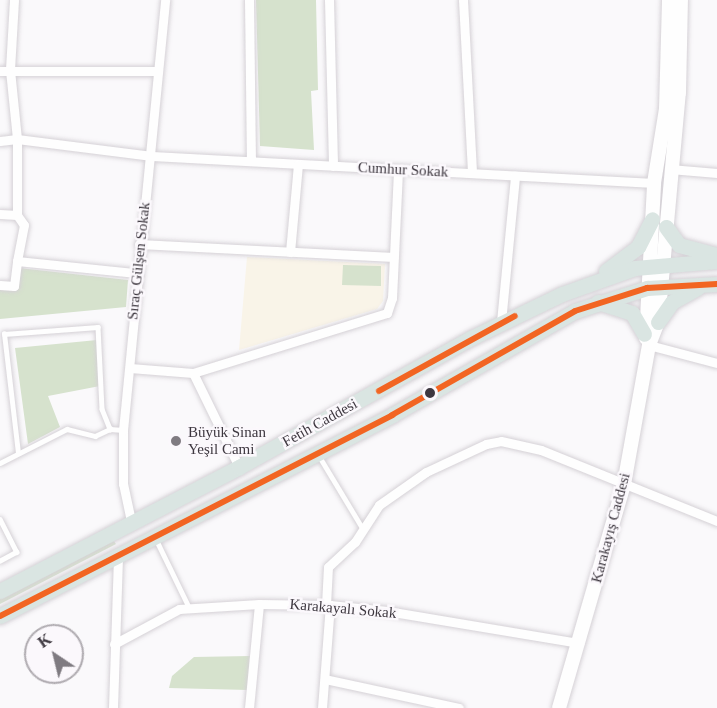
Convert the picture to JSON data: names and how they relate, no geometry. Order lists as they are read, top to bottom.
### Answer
{
  "streets": {
    "main road": ["Fetih Caddesi", "Karakayış Caddesi"],
    "street": ["Cumhur Sokak", "Sıraç Gülşen Sokak", "Karakayalı Sokak"]
  },
  "crossings": [
    ["Cumhur Sokak", "Sıraç Gülşen Sokak"],
    ["Cumhur Sokak", "Karakayış Caddesi"],
    ["Sıraç Gülşen Sokak", "Fetih Caddesi"],
    ["Fetih Caddesi", "Karakayış Caddesi"],
    ["Karakayış Caddesi", "Karakayalı Sokak"]
  ],
  "places": ["Büyük Sinan Yeşil Cami"],
  "north": "top left"
}
